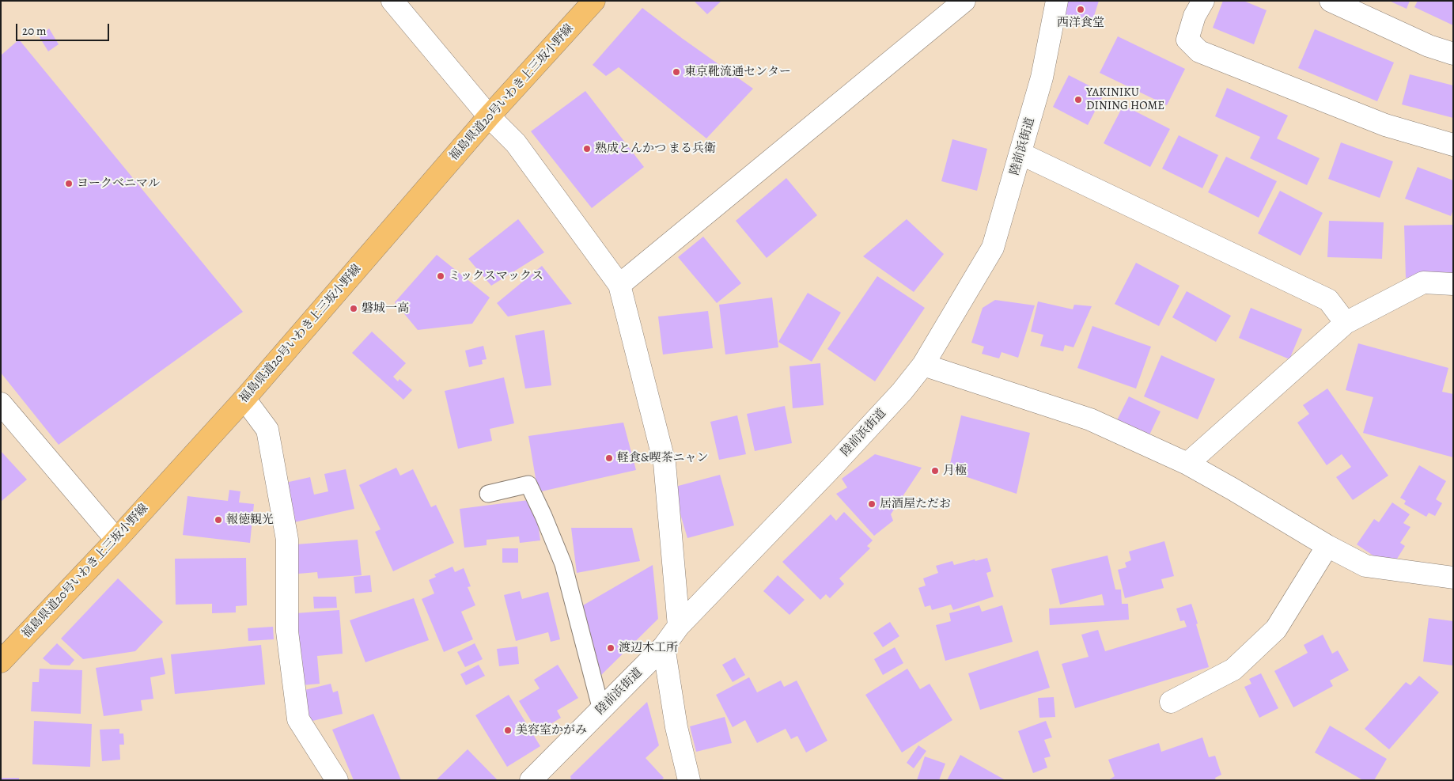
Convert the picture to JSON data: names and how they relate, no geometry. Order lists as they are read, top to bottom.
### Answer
{
  "streets": {
    "main road": ["福島県道20号いわき上三坂小野線"],
    "street": ["陸前浜街道"]
  },
  "places": [
    "西洋食堂",
    "東京靴流通センター",
    "YAKINIKU DINING HOME",
    "熟成とんかつ まる兵衛",
    "ヨークベニマル",
    "ミックスマックス",
    "磐城一高",
    "軽食&喫茶ニャン",
    "月極",
    "居酒屋ただお",
    "報徳観光",
    "渡辺木工所",
    "美容室かがみ"
  ],
  "scale_bar": "20 m"
}
